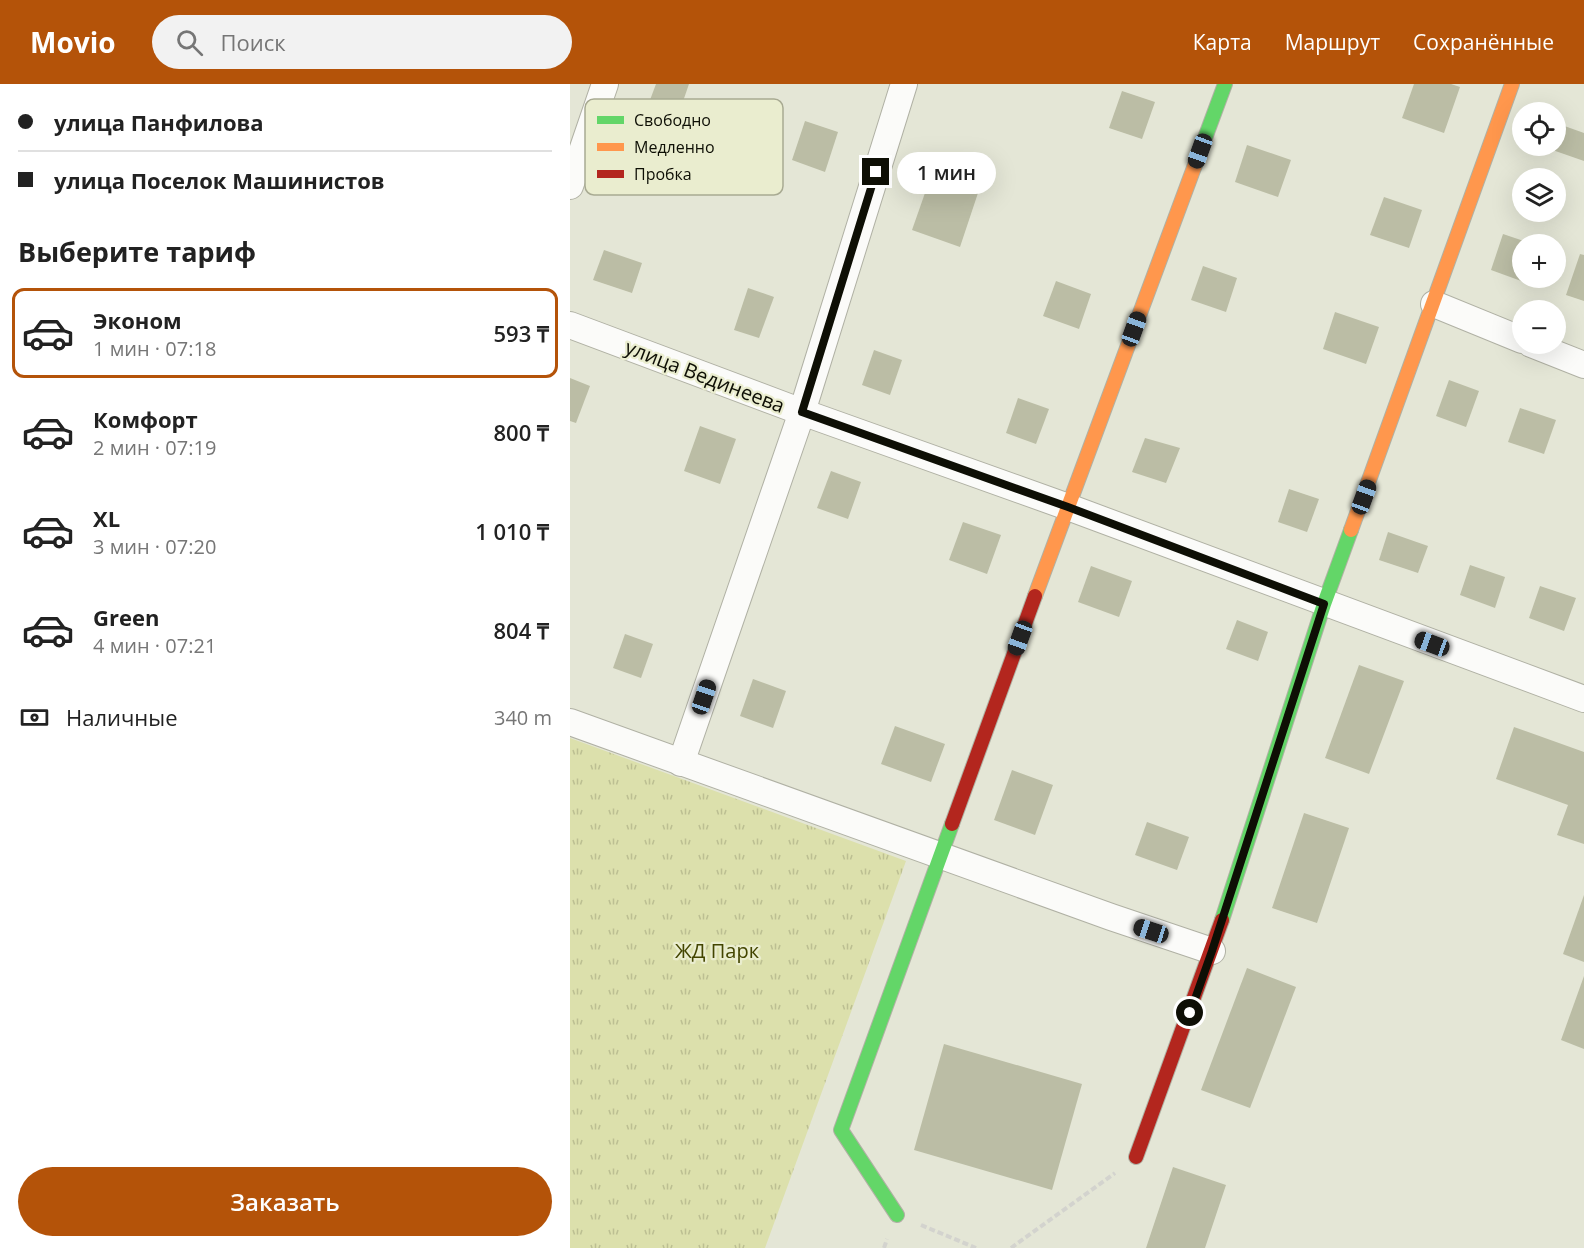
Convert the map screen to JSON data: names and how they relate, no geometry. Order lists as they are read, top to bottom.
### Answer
{
  "streets": {
    "street": ["улица Вединеева"]
  },
  "parks": ["ЖД Парк"],
  "legend": ["Свободно", "Медленно", "Пробка"],
  "page": {
    "header": "Movio",
    "search": "Поиск",
    "nav": ["Карта", "Маршрут", "Сохранённые"],
    "banner": ["улица Панфилова", "улица Поселок Машинистов"],
    "map_buttons": ["+", "−"],
    "bubble": "1 мин",
    "heading": "Выберите тариф",
    "list": [
      {
        "name": "Эконом",
        "note": "1 мин · 07:18",
        "value": "593 ₸"
      },
      {
        "name": "Комфорт",
        "note": "2 мин · 07:19",
        "value": "800 ₸"
      },
      {
        "name": "XL",
        "note": "3 мин · 07:20",
        "value": "1 010 ₸"
      },
      {
        "name": "Green",
        "note": "4 мин · 07:21",
        "value": "804 ₸"
      }
    ],
    "pay": ["Наличные", "340 m"],
    "buttons": "Заказать"
  }
}
